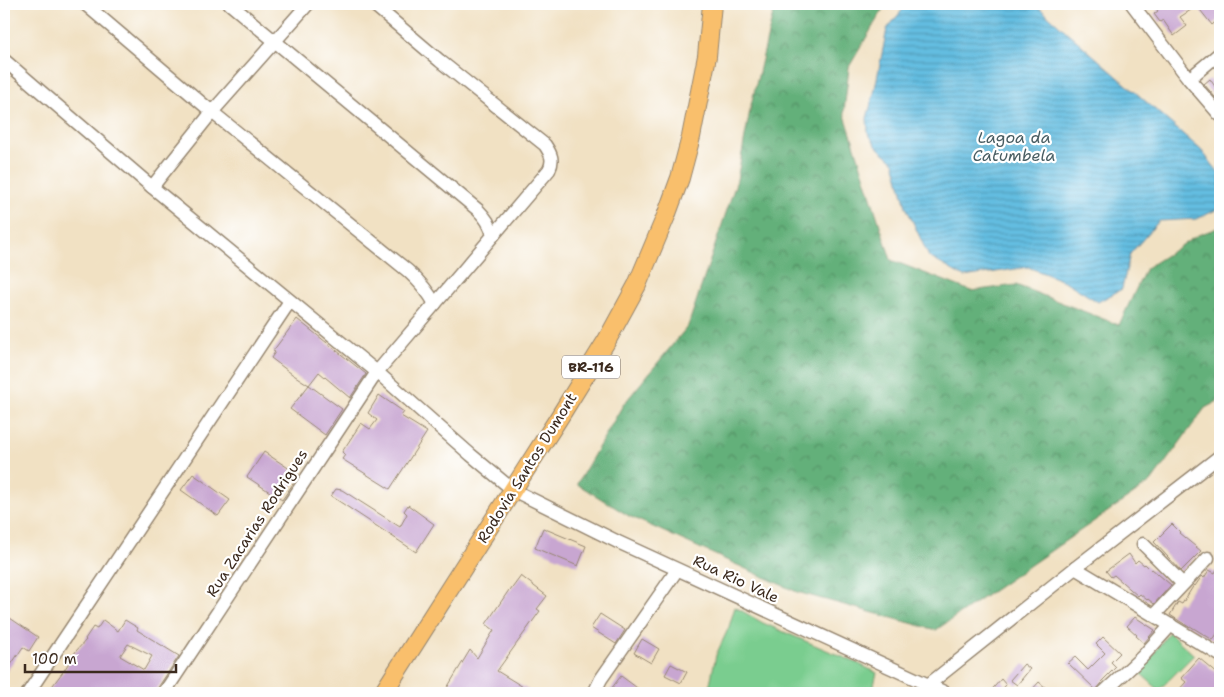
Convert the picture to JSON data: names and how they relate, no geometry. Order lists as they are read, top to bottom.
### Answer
{
  "streets": {
    "highway": ["BR-116", "Rodovia Santos Dumont"],
    "street": ["Rua Zacarias Rodrigues", "Rua Rio Vale"]
  },
  "crossings": [
    ["Rodovia Santos Dumont", "Rua Rio Vale"],
    ["Rua Zacarias Rodrigues", "Rua Rio Vale"]
  ],
  "water": ["Lagoa da Catumbela"],
  "scale_bar": "100 m"
}
